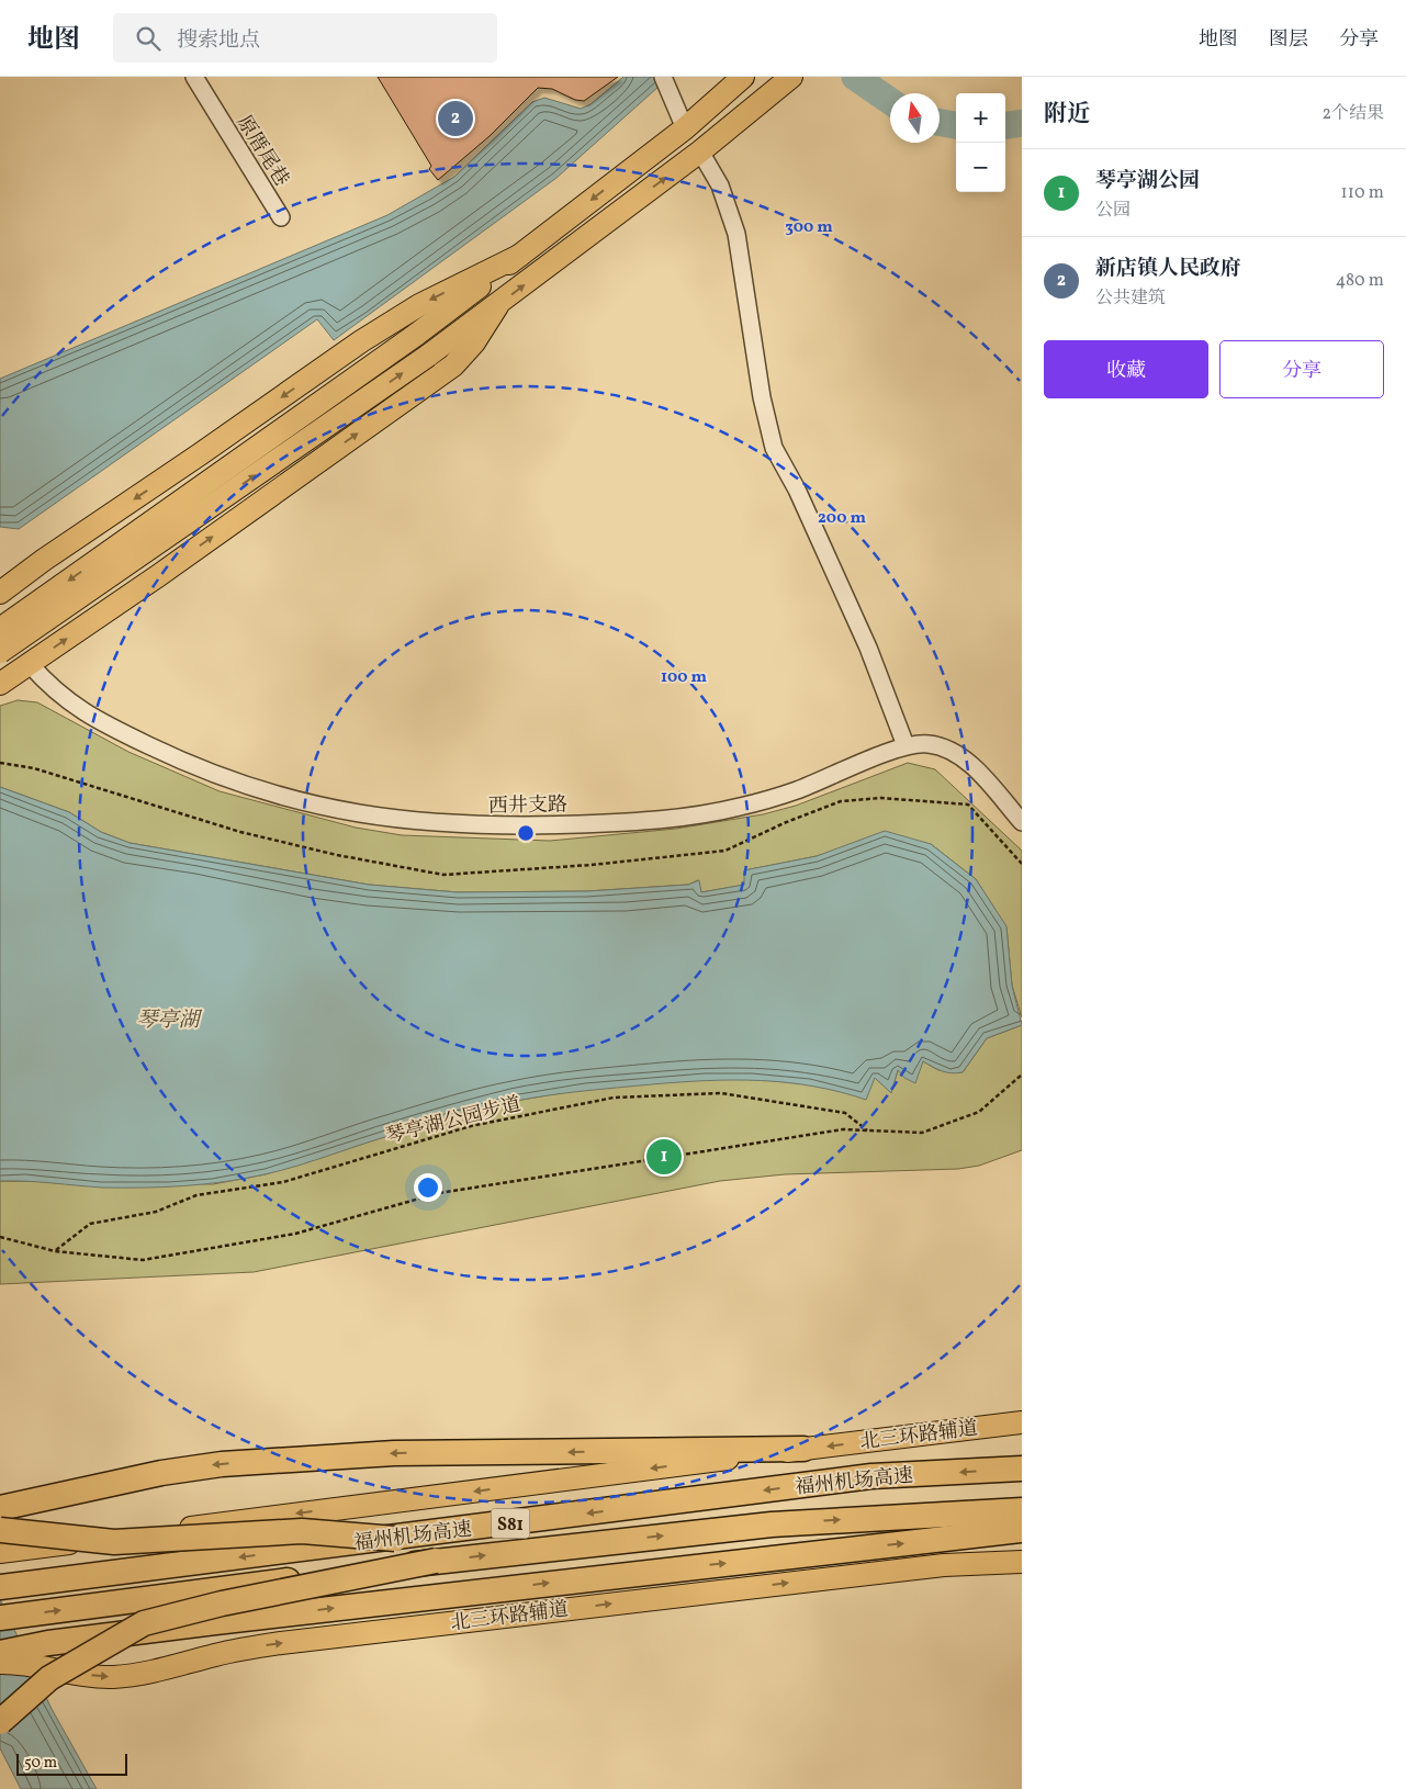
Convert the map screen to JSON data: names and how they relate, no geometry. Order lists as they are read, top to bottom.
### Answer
{
  "streets": {
    "highway": ["福州机场高速", "S81"],
    "main road": ["北三环路辅道"],
    "street": ["原厝尾巷", "西井支路"],
    "path": ["琴亭湖公园步道"]
  },
  "water": ["琴亭湖"],
  "scale_bar": "50 m",
  "north": "top",
  "page": {
    "header": "地图",
    "search": "搜索地点",
    "nav": ["地图", "图层", "分享"],
    "heading": ["附近", "2个结果"],
    "map_buttons": ["+", "−"],
    "pins": ["2", "1"],
    "list": [
      {
        "mark": "1",
        "name": "琴亭湖公园",
        "note": "公园",
        "value": "110 m"
      },
      {
        "mark": "2",
        "name": "新店镇人民政府",
        "note": "公共建筑",
        "value": "480 m"
      }
    ],
    "buttons": ["收藏", "分享"],
    "scale": "50 m"
  },
  "rings": ["300 m", "200 m", "100 m"]
}
